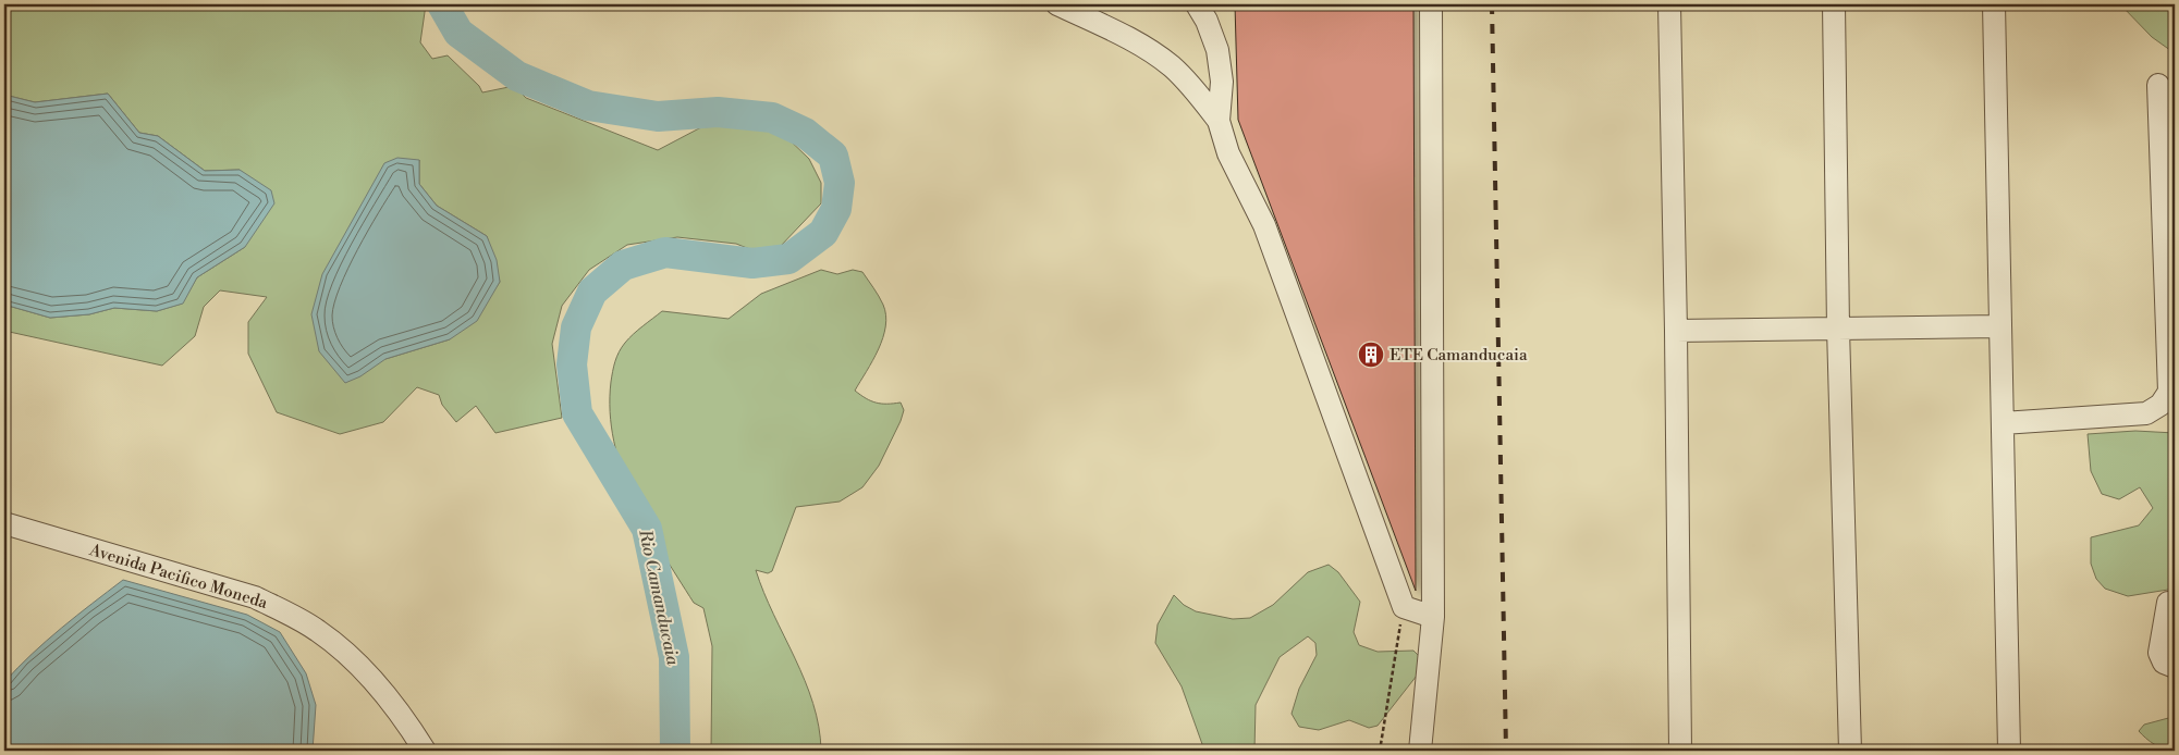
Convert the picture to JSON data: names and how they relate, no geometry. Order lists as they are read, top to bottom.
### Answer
{
  "streets": {
    "street": ["Avenida Pacifico Moneda"]
  },
  "water": ["Rio Camanducaia"],
  "places": {
    "building": ["ETE Camanducaia"]
  }
}
